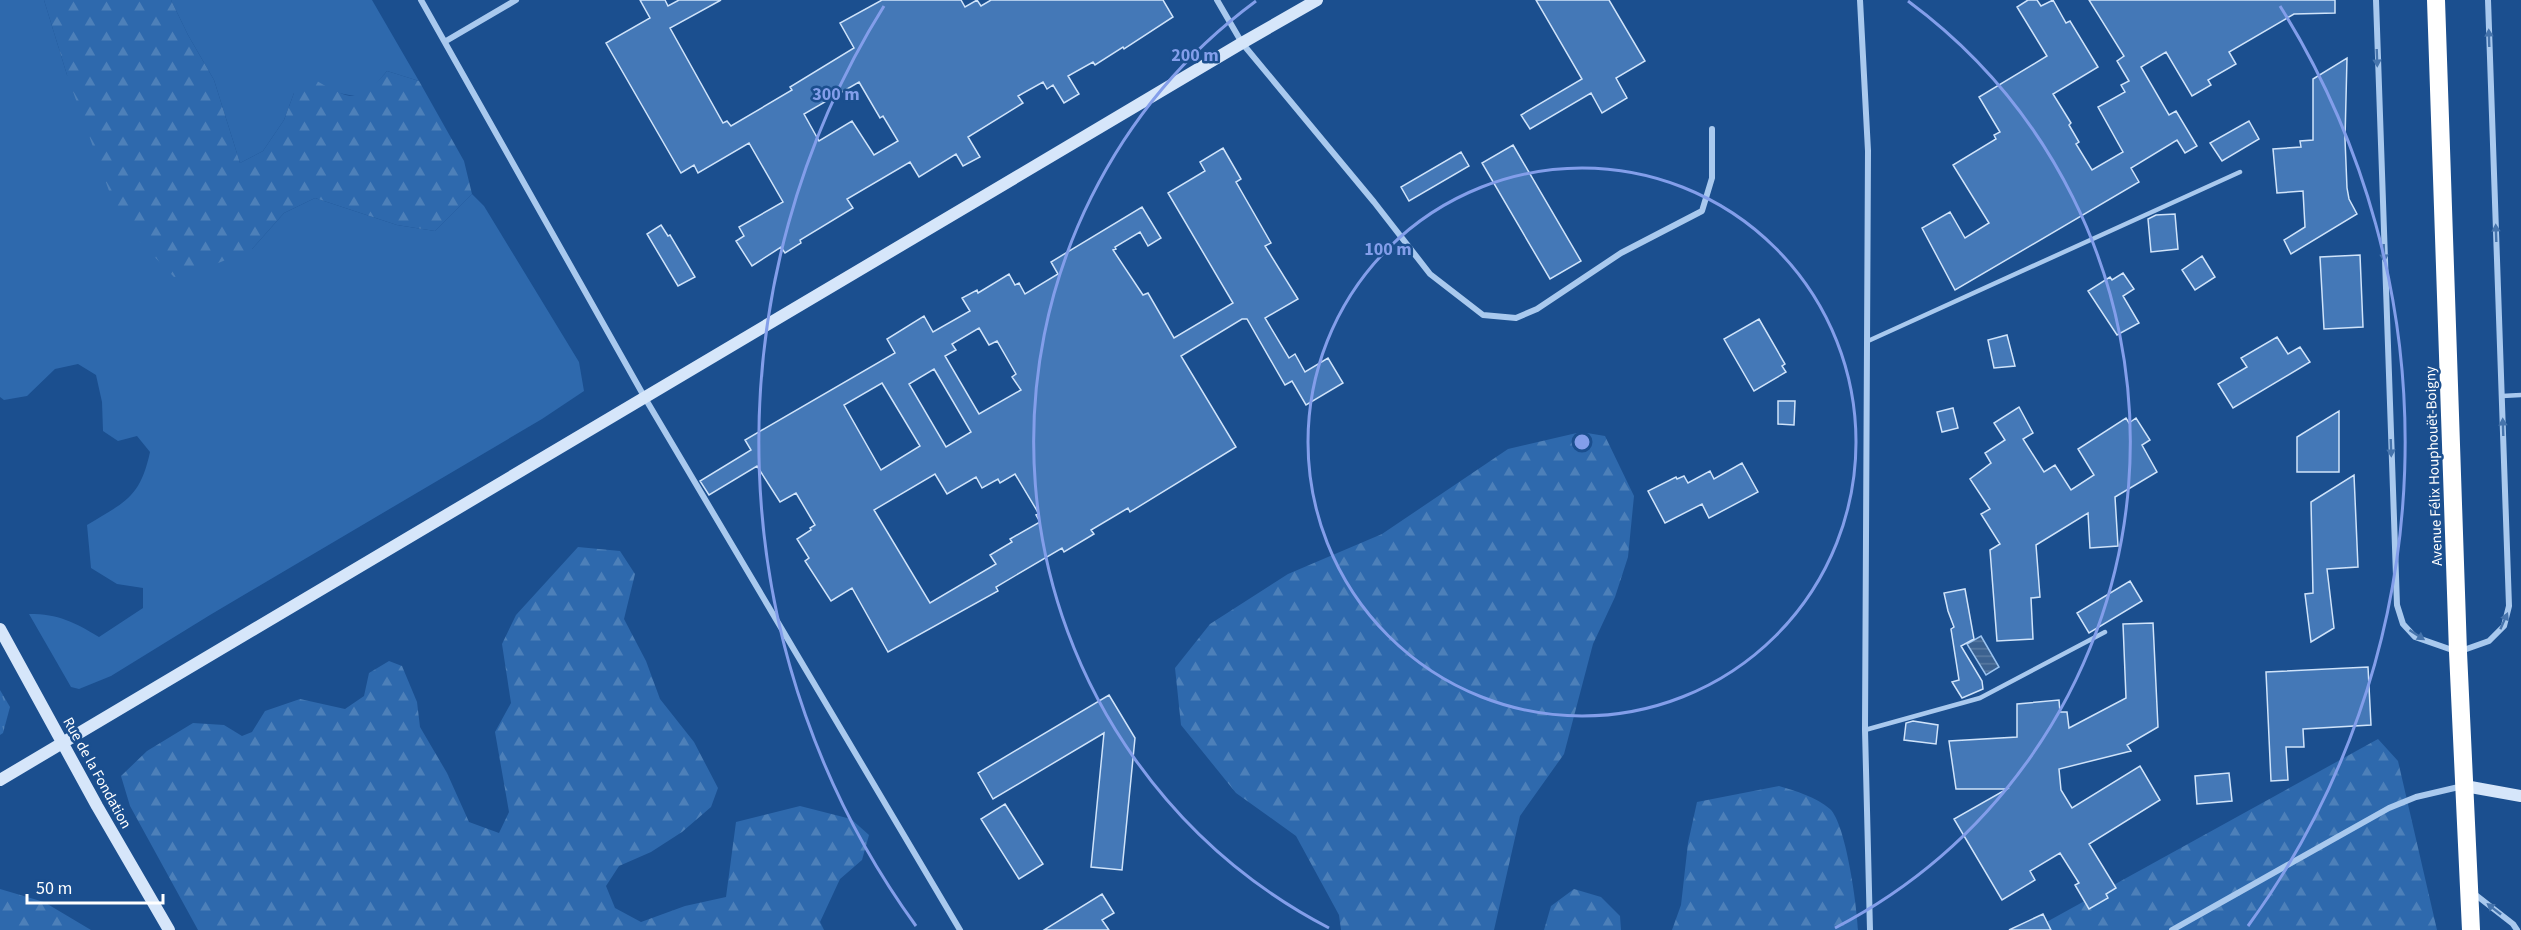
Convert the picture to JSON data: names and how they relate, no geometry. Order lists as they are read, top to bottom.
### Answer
{
  "streets": {
    "highway": ["Avenue Félix Houphouët-Boigny"],
    "street": ["Rue de la Fondation"]
  },
  "scale_bar": "50 m",
  "rings": ["200 m", "300 m", "100 m"]
}
